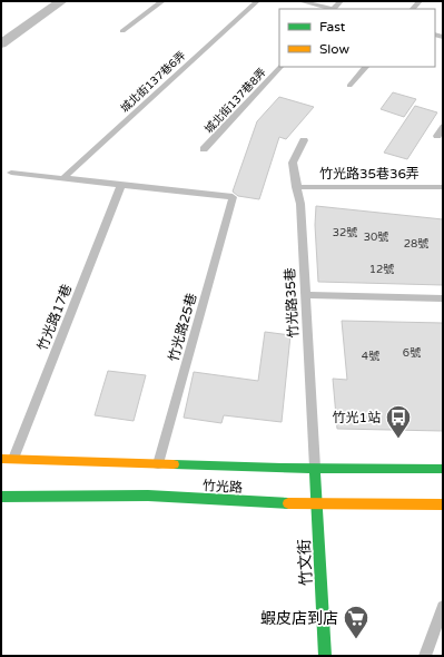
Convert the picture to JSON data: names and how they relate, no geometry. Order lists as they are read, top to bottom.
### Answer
{
  "streets": {
    "street": ["竹光路", "竹文街"],
    "lane": [
      "城北街137巷6弄",
      "城北街137巷8弄",
      "竹光路35巷36弄",
      "竹光路35巷",
      "竹光路17巷",
      "竹光路25巷"
    ]
  },
  "crossings": [
    ["竹光路35巷36弄", "竹光路35巷"],
    ["竹光路35巷", "竹光路"],
    ["竹光路35巷", "竹文街"],
    ["竹光路17巷", "竹光路25巷"],
    ["竹光路17巷", "竹光路"],
    ["竹光路25巷", "竹光路"],
    ["竹光路", "竹文街"]
  ],
  "places": {
    "bus stop": ["竹光1站"],
    "supermarket": ["蝦皮店到店"]
  },
  "house_numbers": [
    "32號",
    "30號",
    "28號",
    "12號",
    "6號",
    "4號"
  ],
  "legend": ["Fast", "Slow"]
}
